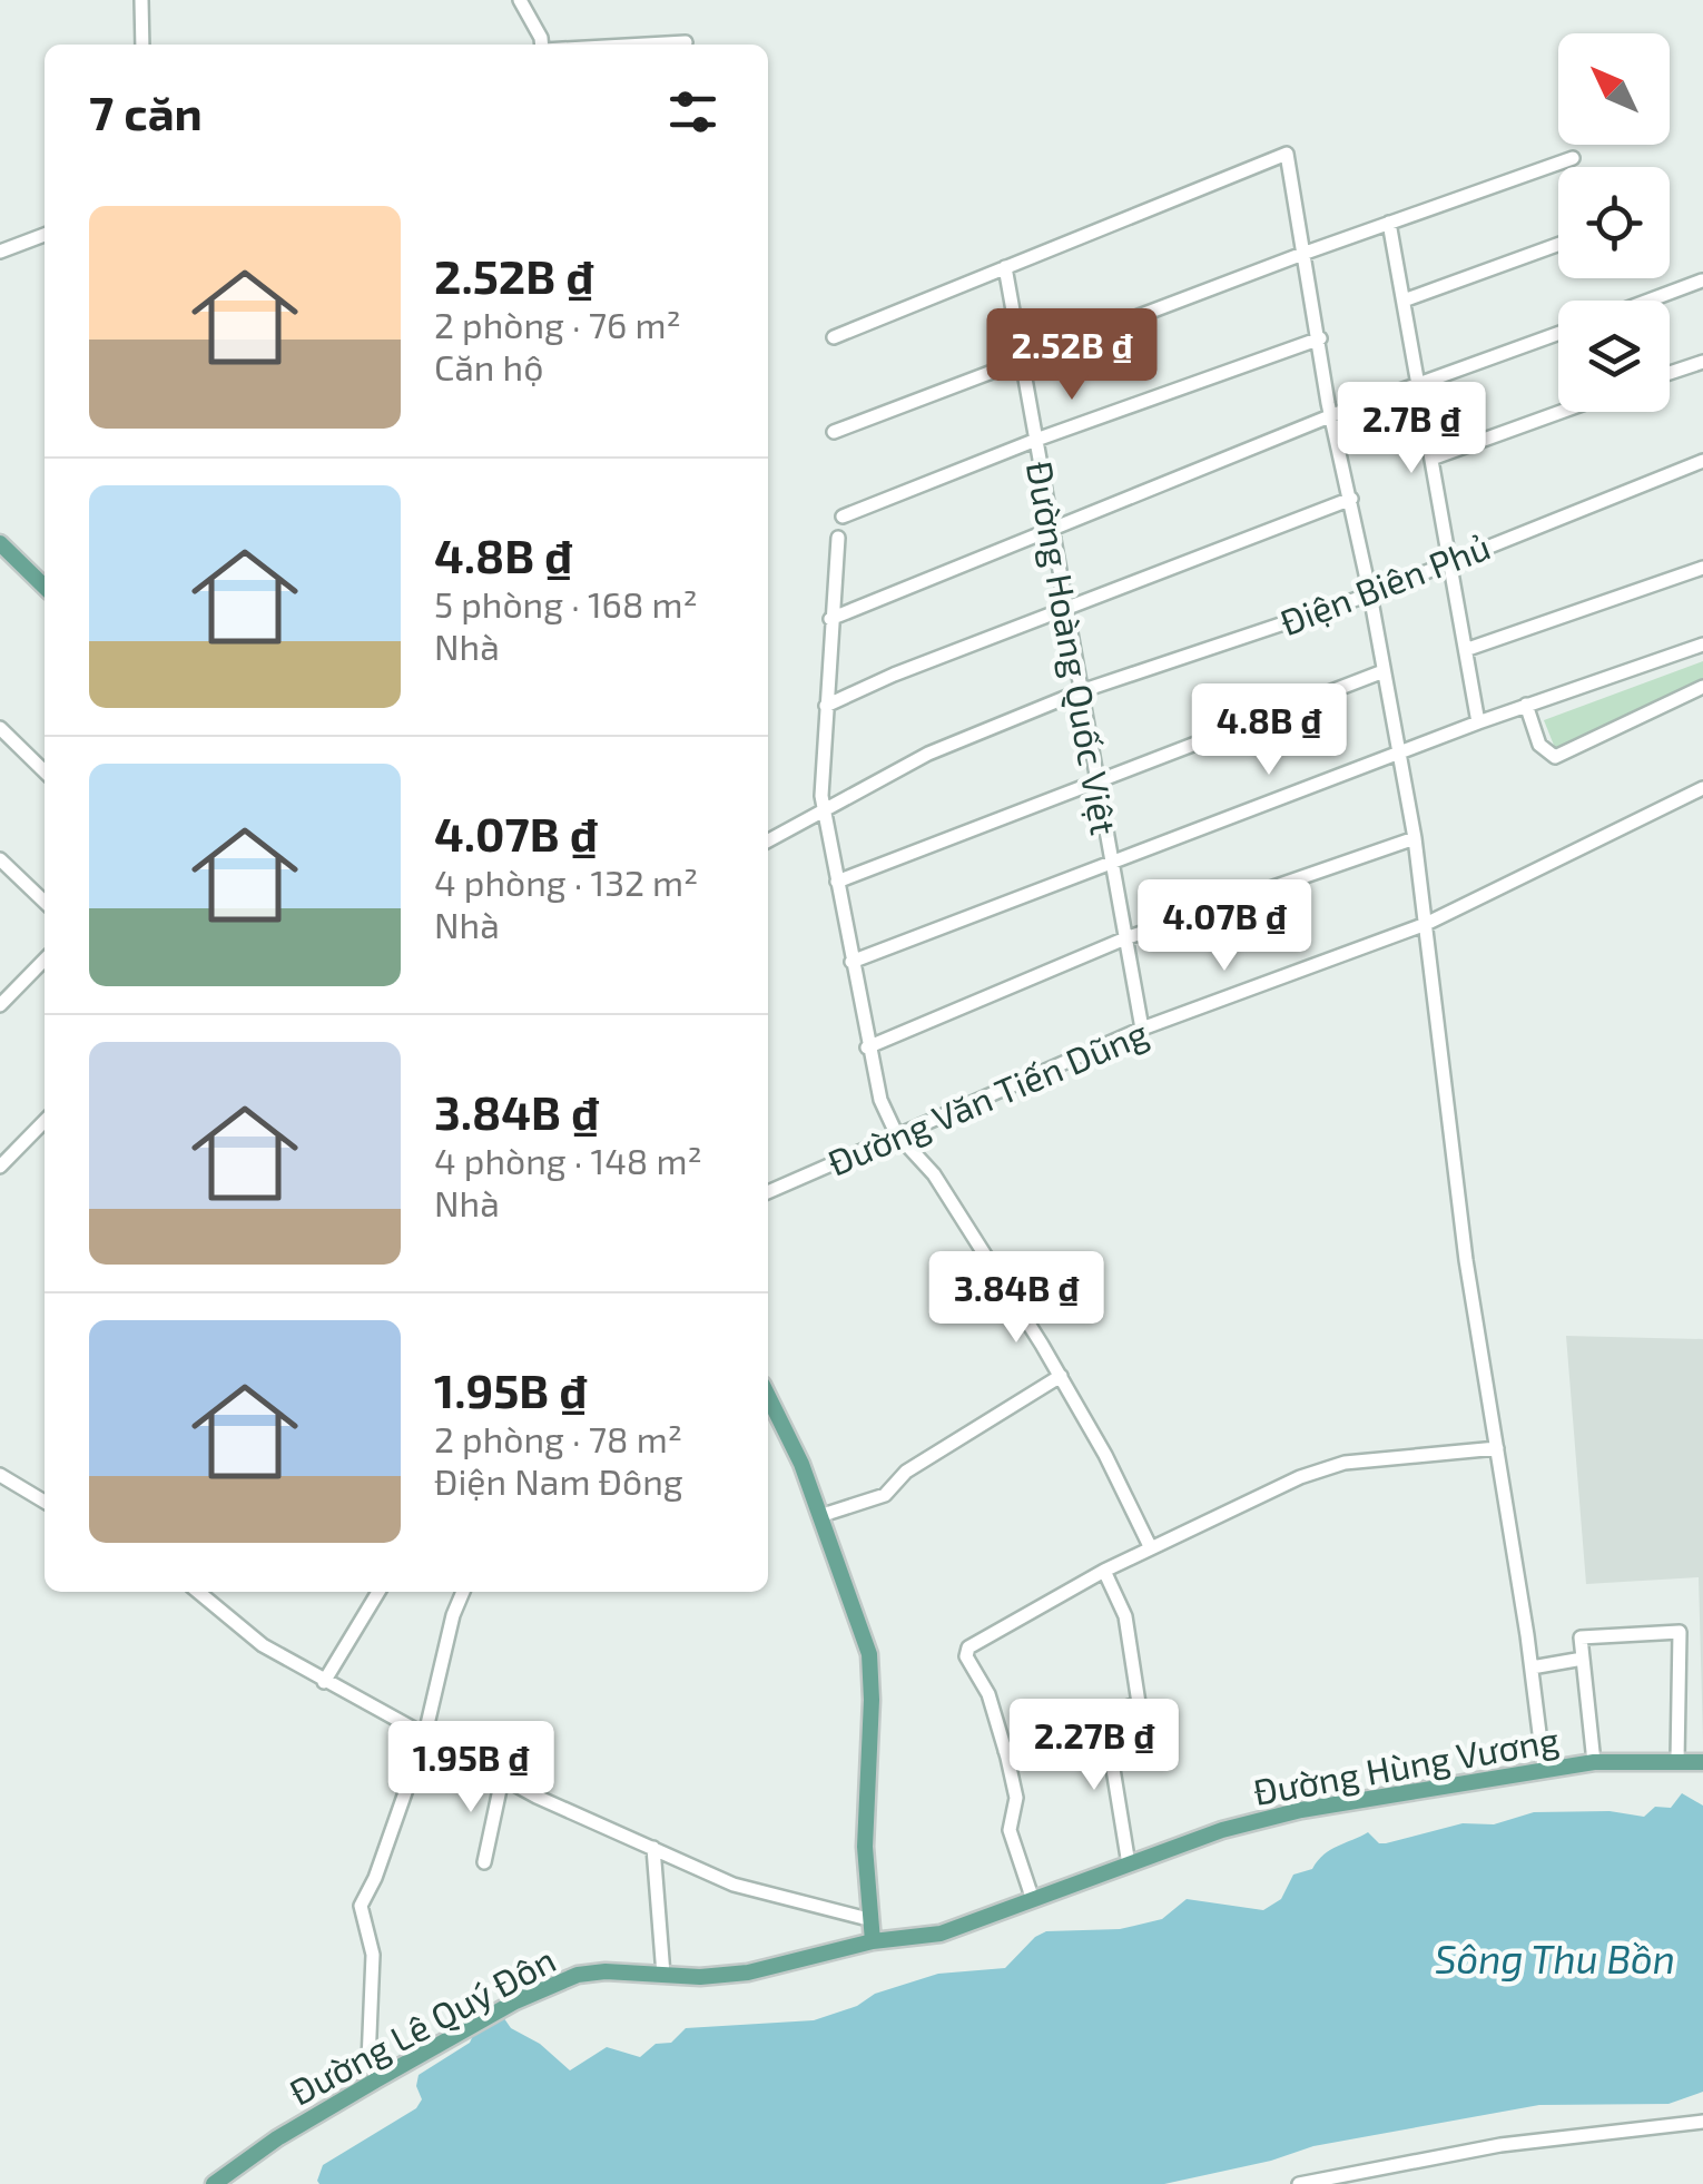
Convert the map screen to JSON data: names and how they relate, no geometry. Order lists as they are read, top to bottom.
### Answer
{
  "streets": {
    "main road": ["Đường Hùng Vương", "Đường Lê Quý Đôn"],
    "street": ["Điện Biên Phủ", "Đường Hoàng Quốc Việt", "Đường Văn Tiến Dũng"]
  },
  "crossings": [
    ["Điện Biên Phủ", "Đường Hoàng Quốc Việt"],
    ["Đường Hoàng Quốc Việt", "Đường Văn Tiến Dũng"],
    ["Đường Hùng Vương", "Đường Lê Quý Đôn"]
  ],
  "water": ["Sông Thu Bồn"],
  "north": "top left",
  "page": {
    "heading": "7 căn",
    "list": [
      {
        "name": "2.52B ₫",
        "note": "2 phòng · 76 m² · Căn hộ"
      },
      {
        "name": "4.8B ₫",
        "note": "5 phòng · 168 m² · Nhà"
      },
      {
        "name": "4.07B ₫",
        "note": "4 phòng · 132 m² · Nhà"
      },
      {
        "name": "3.84B ₫",
        "note": "4 phòng · 148 m² · Nhà"
      },
      {
        "name": "1.95B ₫",
        "note": "2 phòng · 78 m² · Điện Nam Đông"
      }
    ],
    "price": [
      "2.52B ₫",
      "2.7B ₫",
      "4.8B ₫",
      "4.07B ₫",
      "3.84B ₫",
      "2.27B ₫",
      "1.95B ₫"
    ]
  }
}
